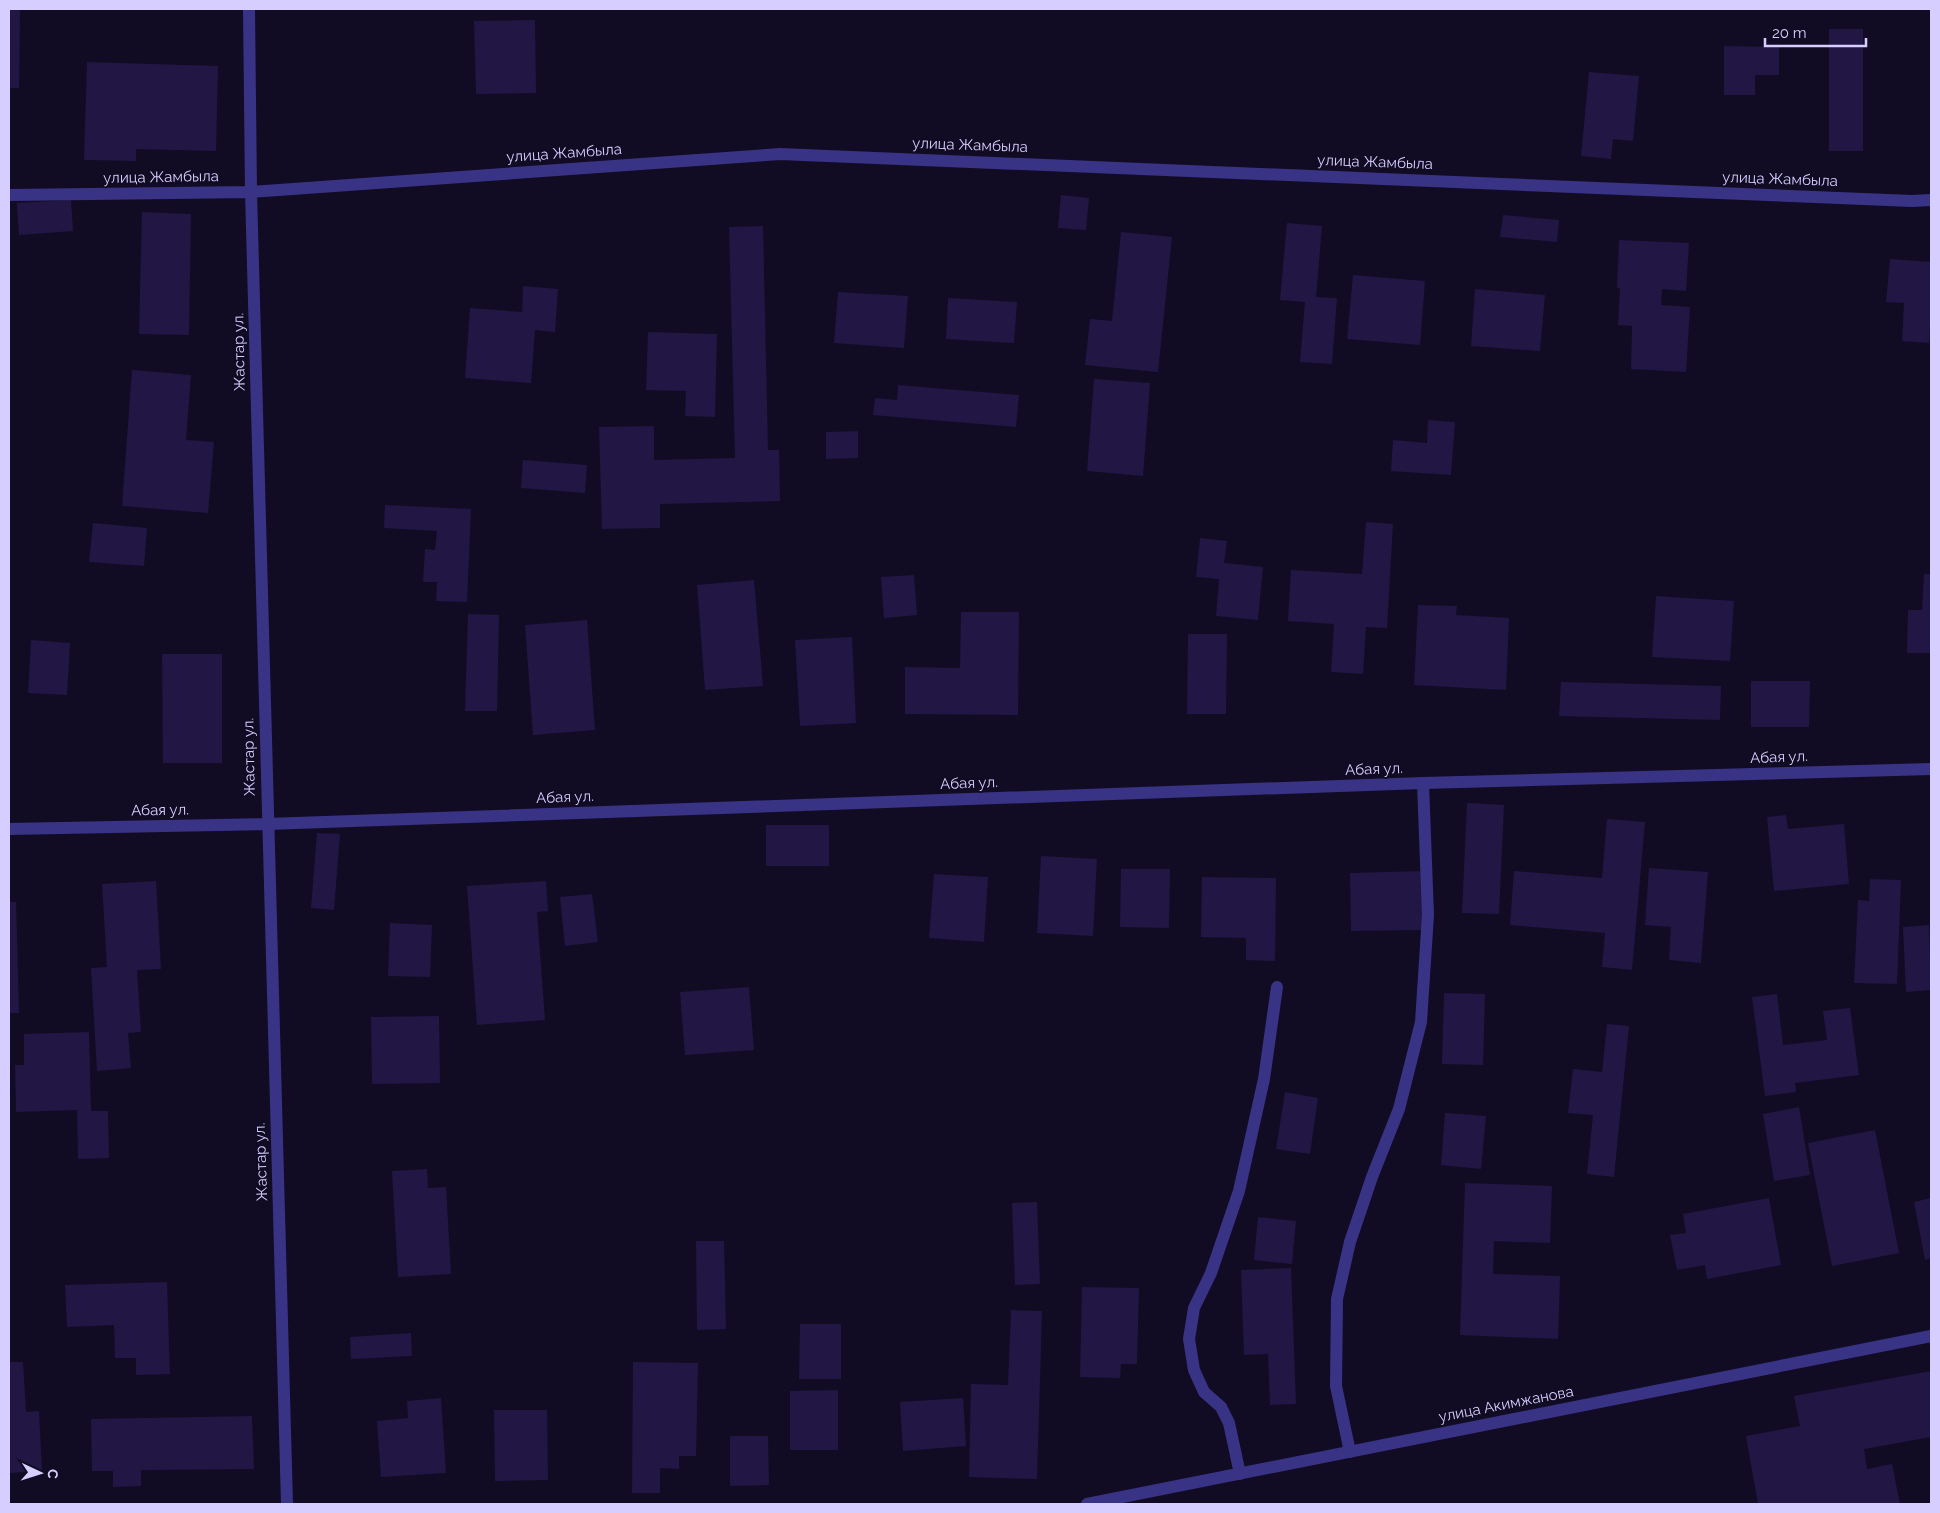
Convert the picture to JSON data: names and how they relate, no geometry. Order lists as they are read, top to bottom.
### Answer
{
  "streets": {
    "street": [
      "улица Жамбыла",
      "Жастар ул.",
      "Абая ул.",
      "улица Акимжанова"
    ]
  },
  "crossings": [
    ["улица Жамбыла", "Жастар ул."],
    ["Жастар ул.", "Абая ул."]
  ],
  "scale_bar": "20 m",
  "north": "right"
}
